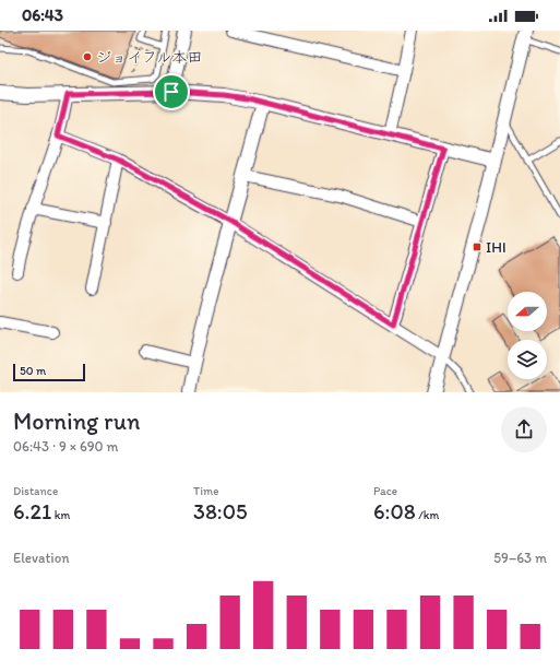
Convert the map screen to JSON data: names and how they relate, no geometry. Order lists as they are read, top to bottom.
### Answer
{
  "places": {
    "other": ["ジョイフル本田"],
    "transit": ["IHI"]
  },
  "scale_bar": "50 m",
  "north": "left",
  "page": {
    "status": "06:43",
    "scale": "50 m",
    "heading": ["Morning run", "06:43 · 9 × 690 m"],
    "stats": [
      ["Distance", "6.21 km"],
      ["Time", "38:05"],
      ["Pace", "6:08 /km"]
    ],
    "chart": ["Elevation", "59–63 m"]
  }
}
